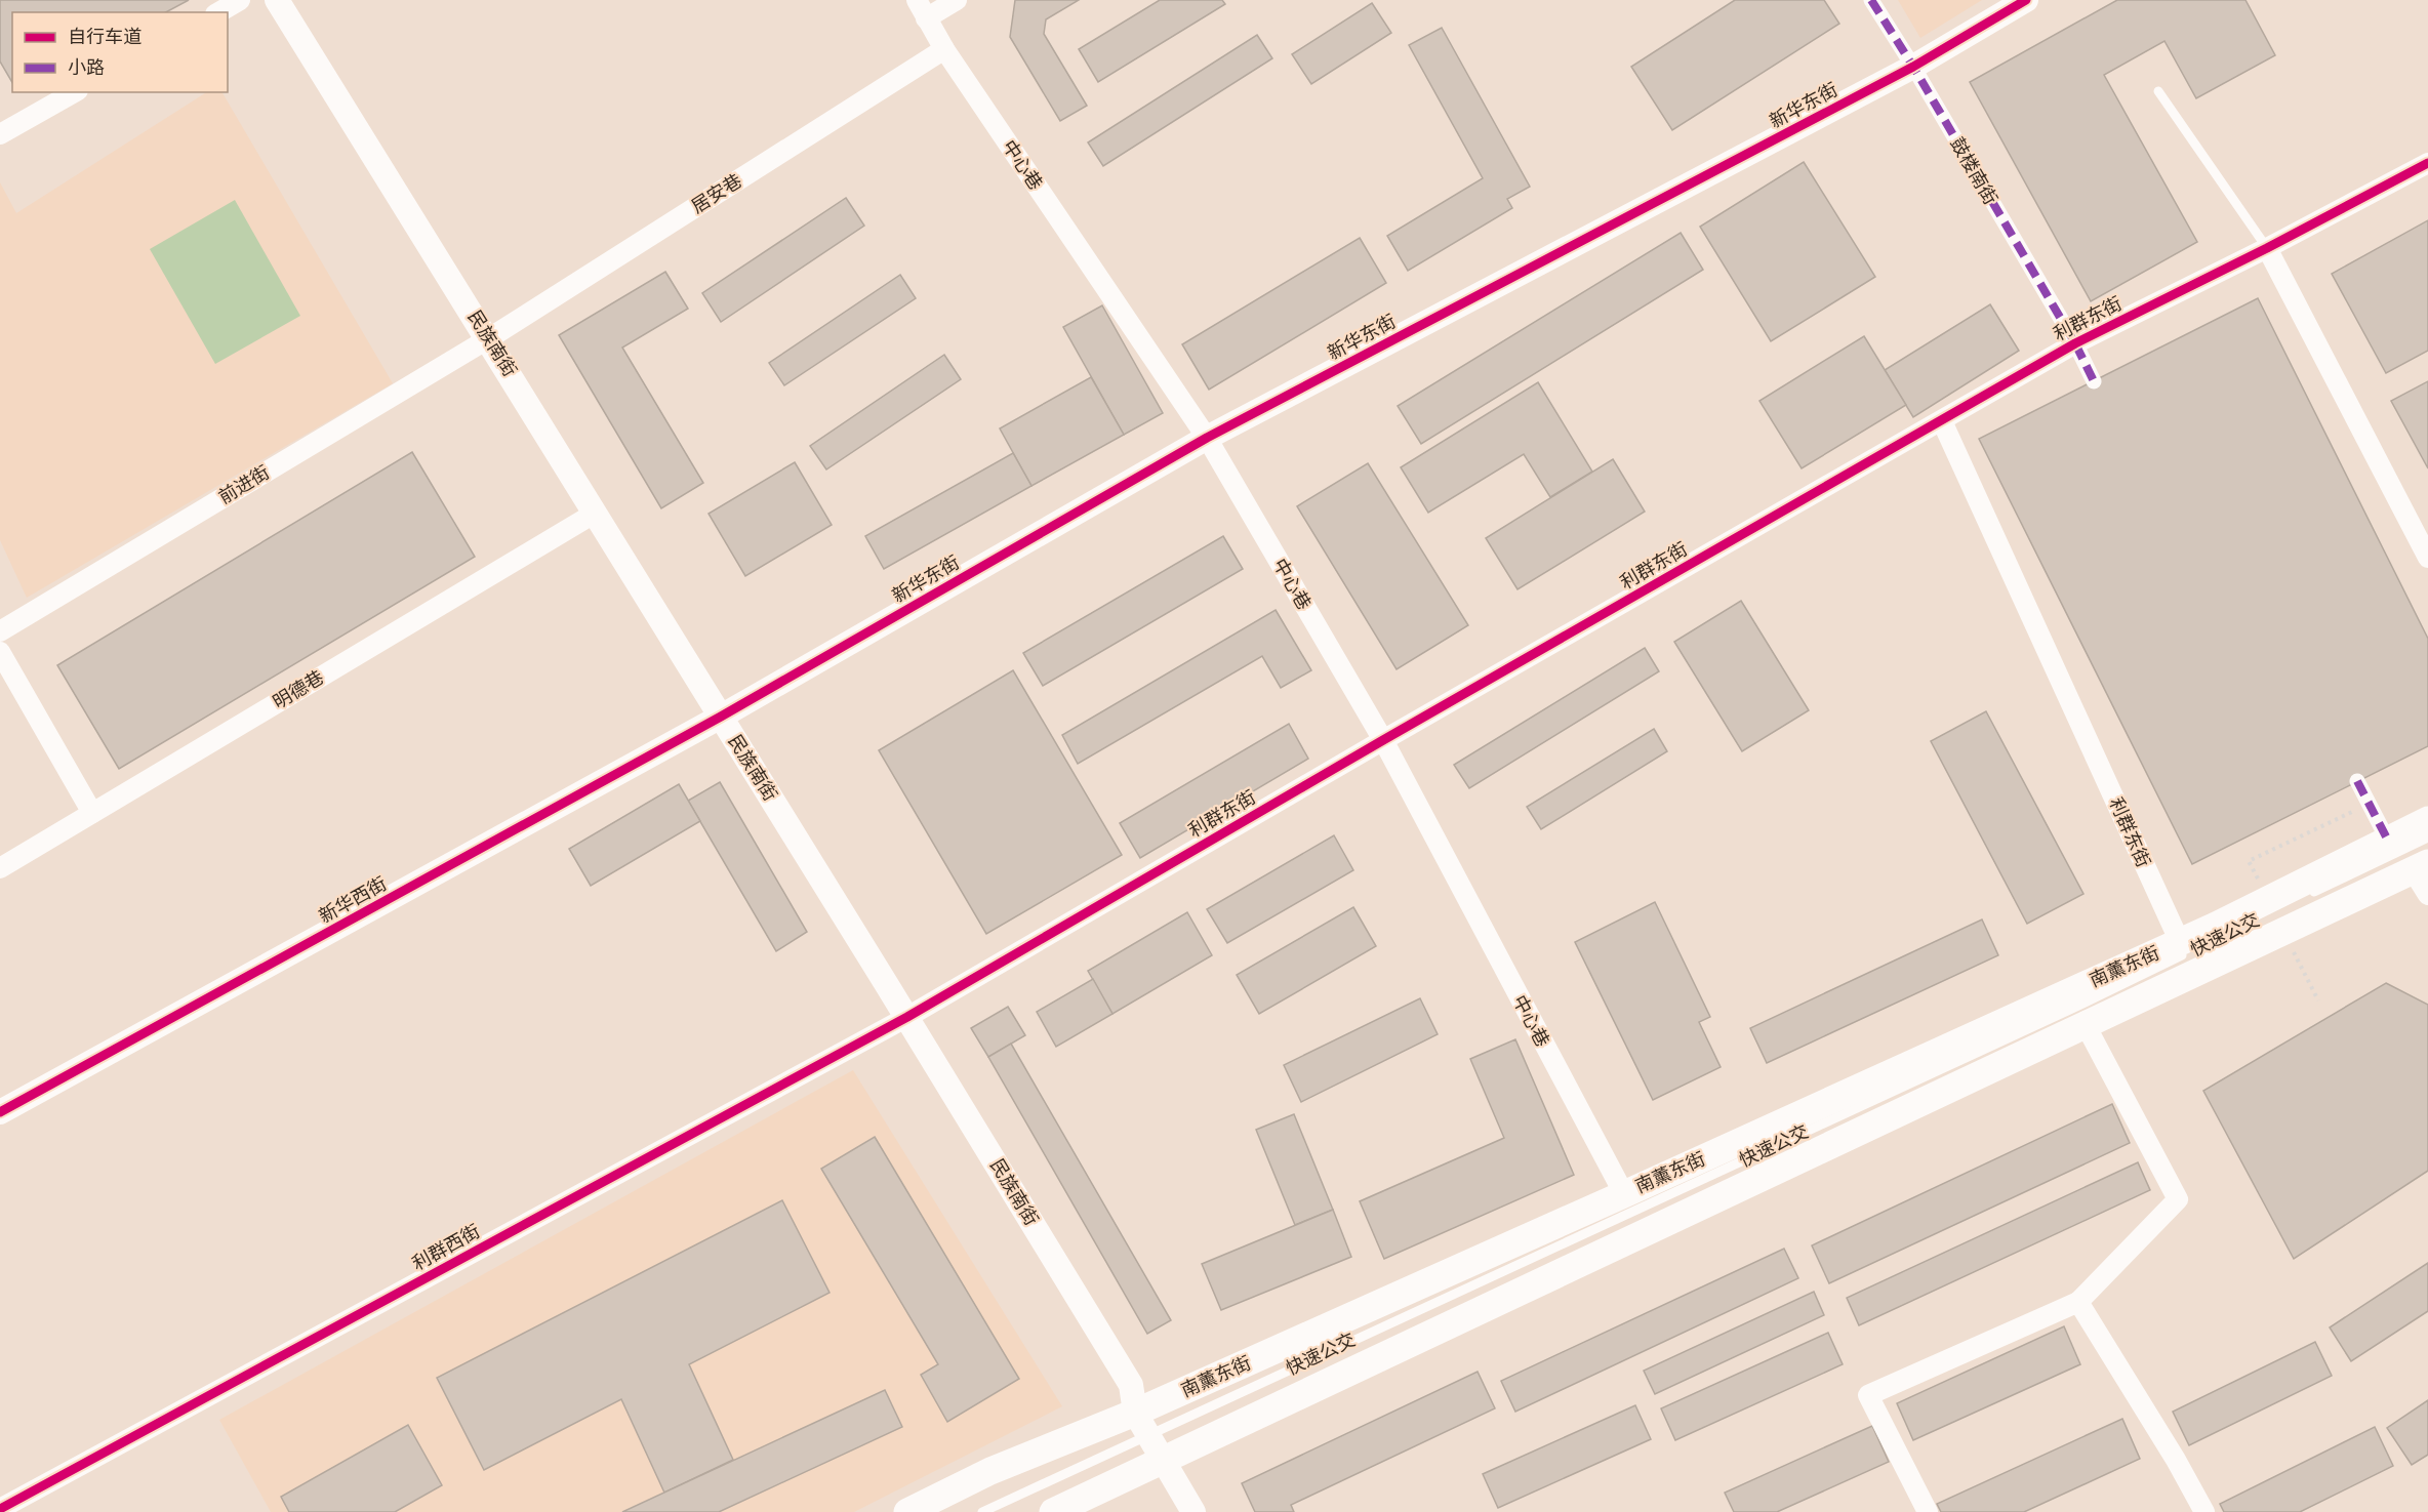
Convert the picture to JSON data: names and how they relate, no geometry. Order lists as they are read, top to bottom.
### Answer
{
  "streets": {
    "main road": ["南薰东街"],
    "street": [
      "新华东街",
      "中心巷",
      "鼓楼南街",
      "居安巷",
      "利群东街",
      "民族南街",
      "前进街",
      "明德巷",
      "新华西街",
      "利群西街"
    ],
    "lane": ["快速公交"]
  },
  "crossings": [
    ["新华东街", "中心巷"],
    ["新华东街", "鼓楼南街"],
    ["新华东街", "民族南街"],
    ["新华东街", "新华西街"],
    ["中心巷", "居安巷"],
    ["中心巷", "利群东街"],
    ["中心巷", "南薰东街"],
    ["鼓楼南街", "利群东街"],
    ["居安巷", "民族南街"],
    ["居安巷", "前进街"],
    ["利群东街", "民族南街"],
    ["利群东街", "快速公交"],
    ["利群东街", "南薰东街"],
    ["利群东街", "利群西街"],
    ["民族南街", "前进街"],
    ["民族南街", "明德巷"],
    ["民族南街", "新华西街"],
    ["民族南街", "快速公交"],
    ["民族南街", "南薰东街"],
    ["民族南街", "利群西街"],
    ["快速公交", "南薰东街"]
  ],
  "legend": ["自行车道", "小路"]
}
